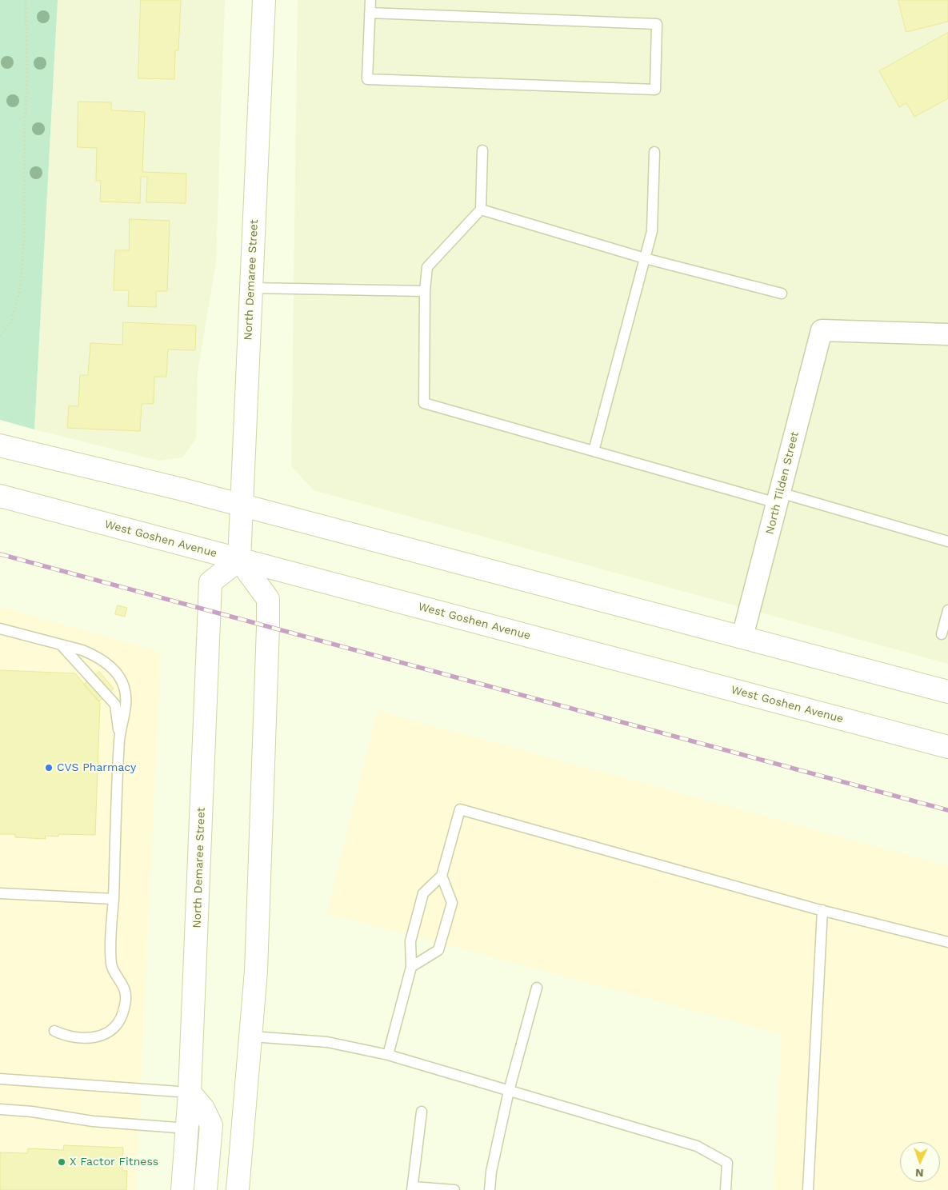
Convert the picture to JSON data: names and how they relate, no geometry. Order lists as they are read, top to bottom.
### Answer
{
  "streets": {
    "main road": ["North Demaree Street", "West Goshen Avenue"],
    "street": ["North Tilden Street"]
  },
  "crossings": [
    ["North Demaree Street", "West Goshen Avenue"]
  ],
  "places": ["CVS Pharmacy", "X Factor Fitness"],
  "north": "bottom"
}
